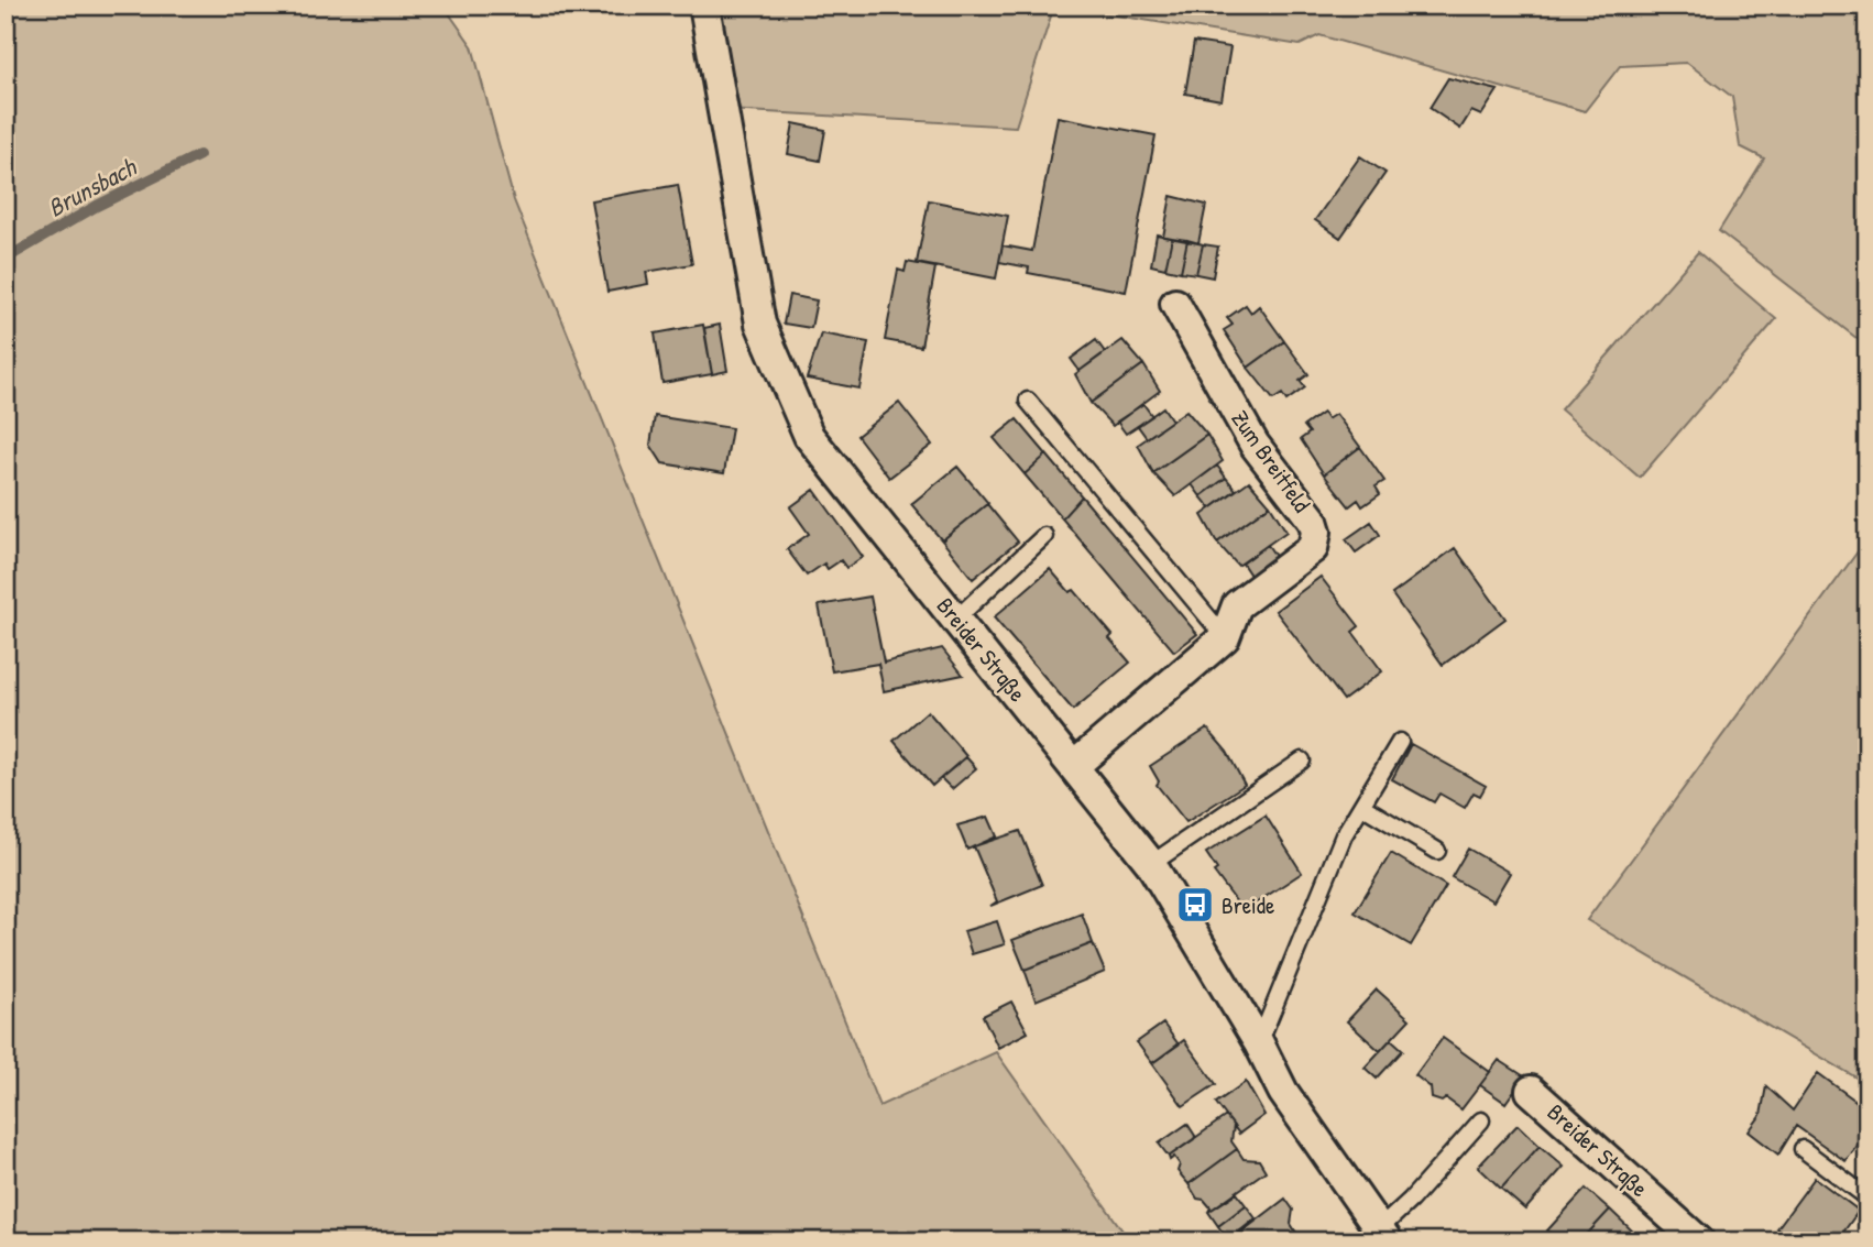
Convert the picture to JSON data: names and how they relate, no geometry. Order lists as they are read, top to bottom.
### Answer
{
  "streets": {
    "street": ["Zum Breitfeld", "Breider Straße"]
  },
  "crossings": [
    ["Zum Breitfeld", "Breider Straße"]
  ],
  "water": ["Brunsbach"],
  "places": {
    "bus stop": ["Breide"]
  }
}
